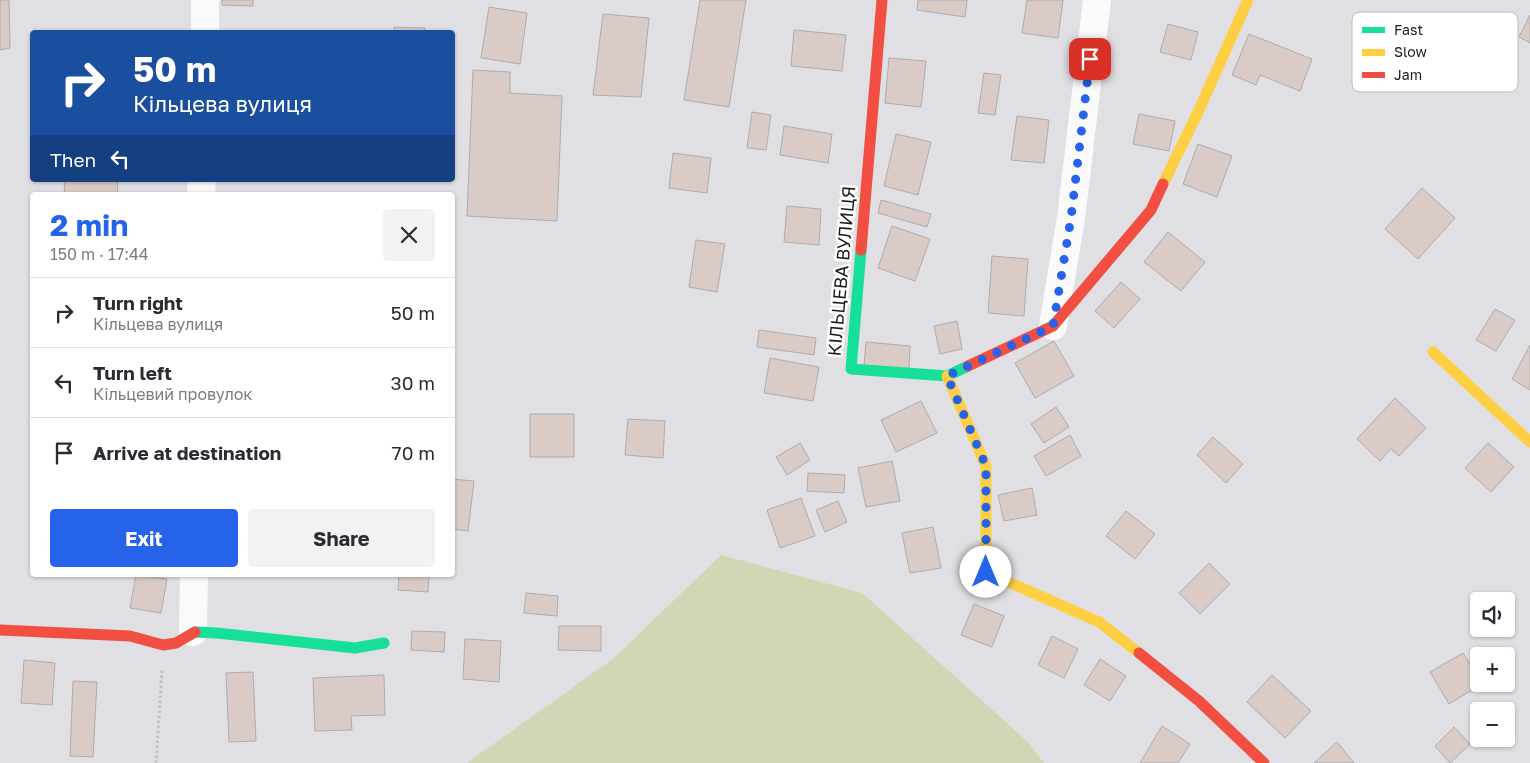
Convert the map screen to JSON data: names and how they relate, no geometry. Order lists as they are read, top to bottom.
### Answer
{
  "streets": {
    "street": ["КІЛЬЦЕВА ВУЛИЦЯ"]
  },
  "legend": ["Fast", "Slow", "Jam"],
  "page": {
    "turn": ["50 m", "Кільцева вулиця"],
    "then": "Then",
    "heading": ["2 min", "150 m · 17:44"],
    "list": [
      {
        "name": "Turn right",
        "note": "Кільцева вулиця",
        "value": "50 m"
      },
      {
        "name": "Turn left",
        "note": "Кільцевий провулок",
        "value": "30 m"
      },
      {
        "name": "Arrive at destination",
        "value": "70 m"
      }
    ],
    "buttons": ["Exit", "Share"],
    "map_buttons": ["+", "−"]
  }
}
